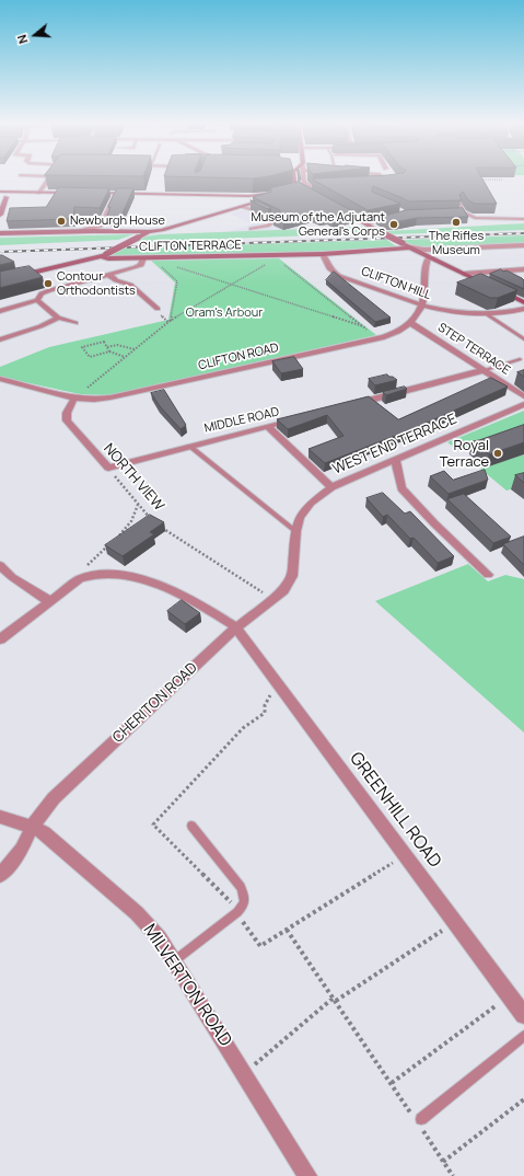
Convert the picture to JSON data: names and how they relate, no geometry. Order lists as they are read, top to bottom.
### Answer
{
  "streets": {
    "main road": ["CLIFTON TERRACE"],
    "street": [
      "CLIFTON HILL",
      "STEP TERRACE",
      "CLIFTON ROAD",
      "MIDDLE ROAD",
      "WEST END TERRACE",
      "NORTH VIEW",
      "CHERITON ROAD",
      "GREENHILL ROAD",
      "MILVERTON ROAD"
    ]
  },
  "crossings": [
    ["CLIFTON TERRACE", "CLIFTON HILL"],
    ["CLIFTON HILL", "CLIFTON ROAD"],
    ["STEP TERRACE", "CLIFTON ROAD"],
    ["CLIFTON ROAD", "NORTH VIEW"],
    ["MIDDLE ROAD", "NORTH VIEW"],
    ["WEST END TERRACE", "CHERITON ROAD"],
    ["NORTH VIEW", "CHERITON ROAD"],
    ["CHERITON ROAD", "GREENHILL ROAD"],
    ["CHERITON ROAD", "MILVERTON ROAD"]
  ],
  "parks": ["Oram's Arbour"],
  "places": [
    "Newburgh House",
    "The Rifles Museum",
    "Museum of the Adjutant General's Corps",
    "Contour Orthodontists",
    "Royal Terrace"
  ],
  "north": "left"
}
